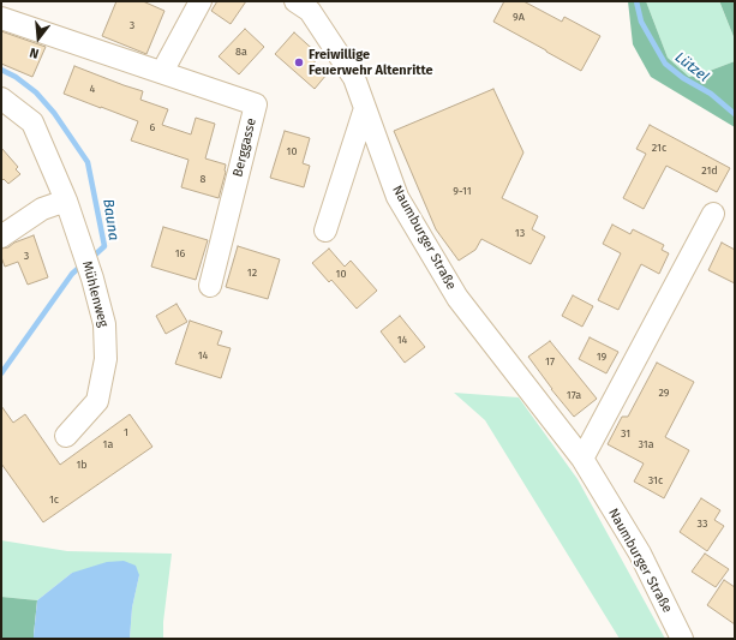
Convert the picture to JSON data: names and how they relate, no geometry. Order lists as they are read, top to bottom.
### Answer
{
  "streets": {
    "street": ["Berggasse", "Naumburger Straße", "Mühlenweg"]
  },
  "water": ["Lützel", "Bauna"],
  "places": ["Freiwillige Feuerwehr Altenritte"],
  "house_numbers": [
    "9A",
    "3",
    "8a",
    "4",
    "6",
    "21c",
    "10",
    "21d",
    "8",
    "9-11",
    "13",
    "16",
    "3",
    "12",
    "10",
    "14",
    "14",
    "19",
    "17",
    "29",
    "17a",
    "1",
    "31",
    "1a",
    "31a",
    "1b",
    "31c",
    "1c",
    "33"
  ],
  "north": "bottom"
}
